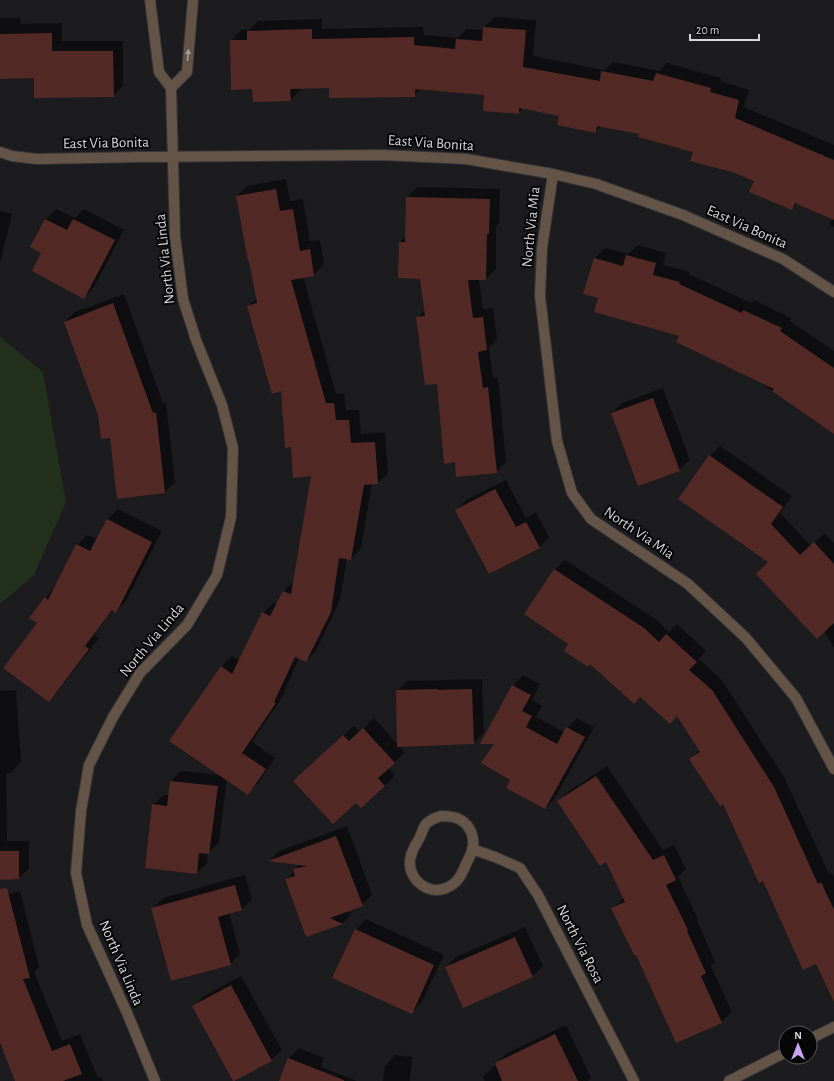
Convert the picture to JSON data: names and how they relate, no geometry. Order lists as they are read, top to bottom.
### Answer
{
  "streets": {
    "street": [
      "East Via Bonita",
      "North Via Mia",
      "North Via Linda",
      "North Via Rosa"
    ]
  },
  "crossings": [
    ["East Via Bonita", "North Via Mia"],
    ["East Via Bonita", "North Via Linda"]
  ],
  "scale_bar": "20 m",
  "north": "top"
}
